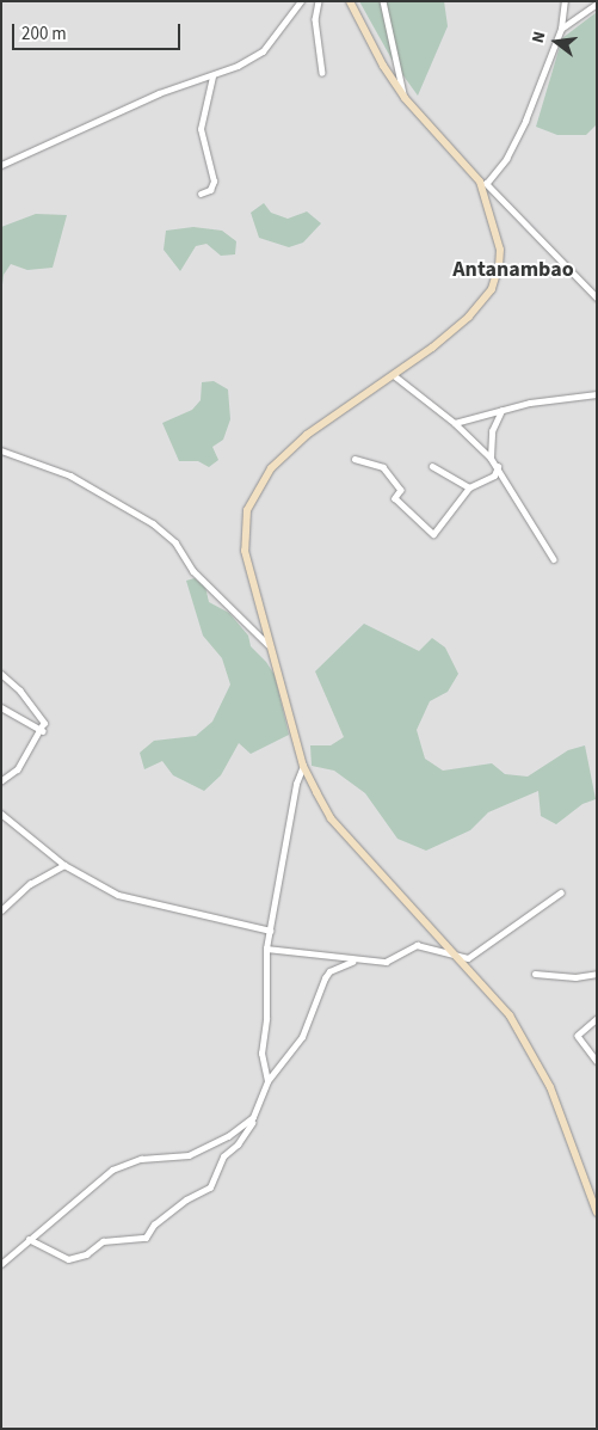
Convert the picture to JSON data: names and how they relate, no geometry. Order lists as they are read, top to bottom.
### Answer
{
  "districts": ["Antanambao"],
  "scale_bar": "200 m",
  "north": "left"
}
